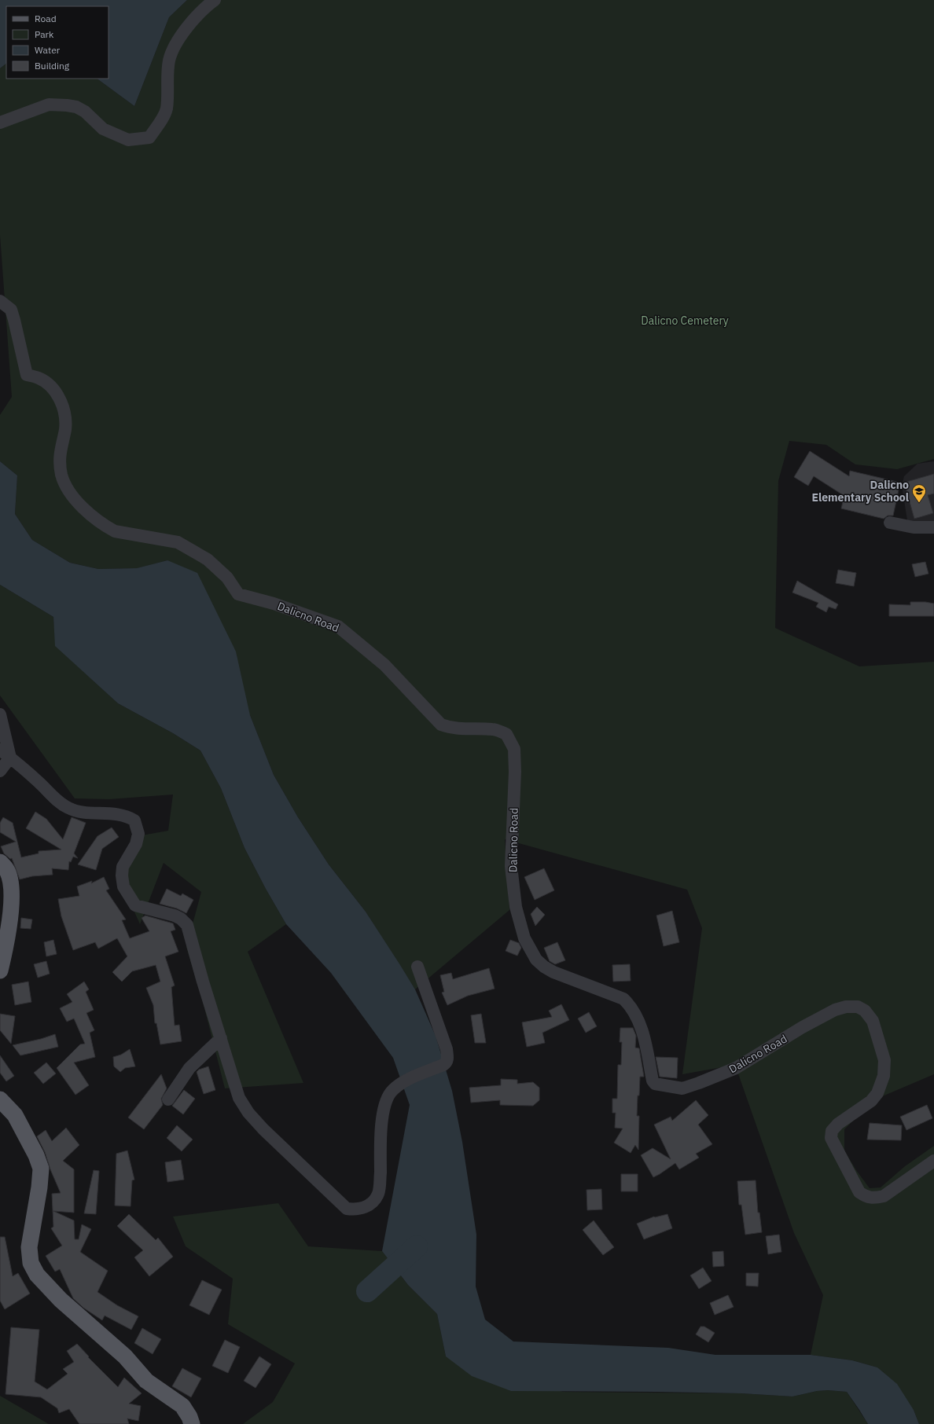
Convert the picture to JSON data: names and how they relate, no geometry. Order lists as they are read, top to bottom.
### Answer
{
  "streets": {
    "street": ["Dalicno Road"]
  },
  "parks": ["Dalicno Cemetery"],
  "places": {
    "school or university": ["Dalicno Elementary School"]
  },
  "legend": [
    "Road",
    "Park",
    "Water",
    "Building"
  ]
}
